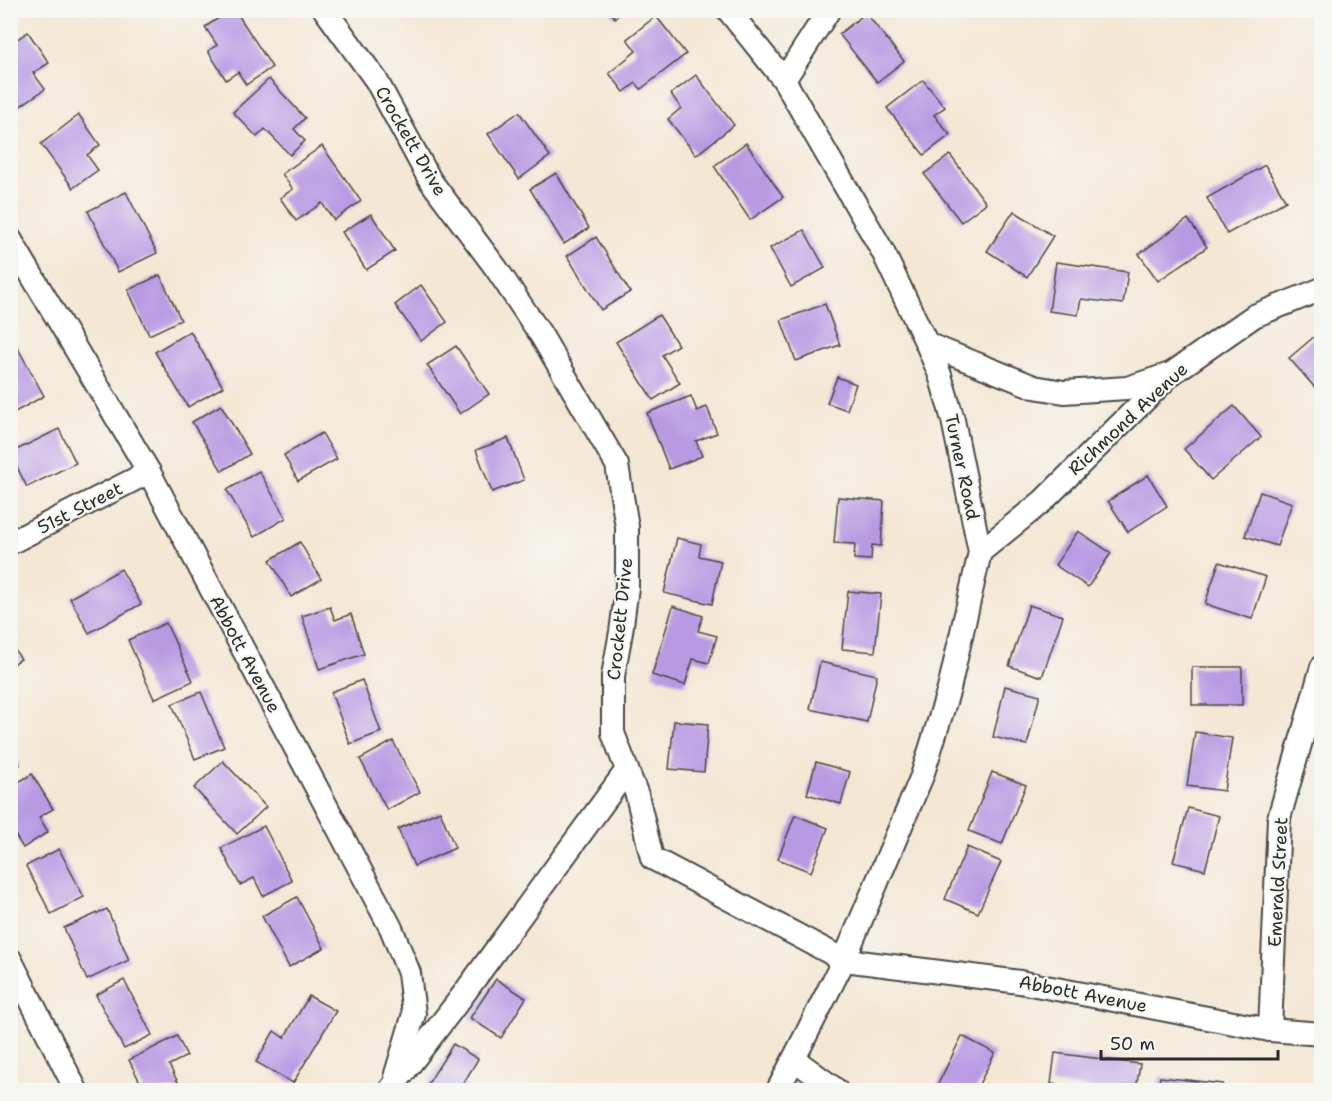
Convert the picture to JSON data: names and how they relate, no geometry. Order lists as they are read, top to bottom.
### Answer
{
  "streets": {
    "street": [
      "Crockett Drive",
      "Richmond Avenue",
      "Turner Road",
      "51st Street",
      "Abbott Avenue",
      "Emerald Street"
    ]
  },
  "crossings": [
    ["Crockett Drive", "Turner Road"],
    ["Crockett Drive", "Abbott Avenue"],
    ["Richmond Avenue", "Turner Road"],
    ["Turner Road", "Abbott Avenue"],
    ["51st Street", "Abbott Avenue"],
    ["Abbott Avenue", "Emerald Street"]
  ],
  "scale_bar": "50 m"
}
